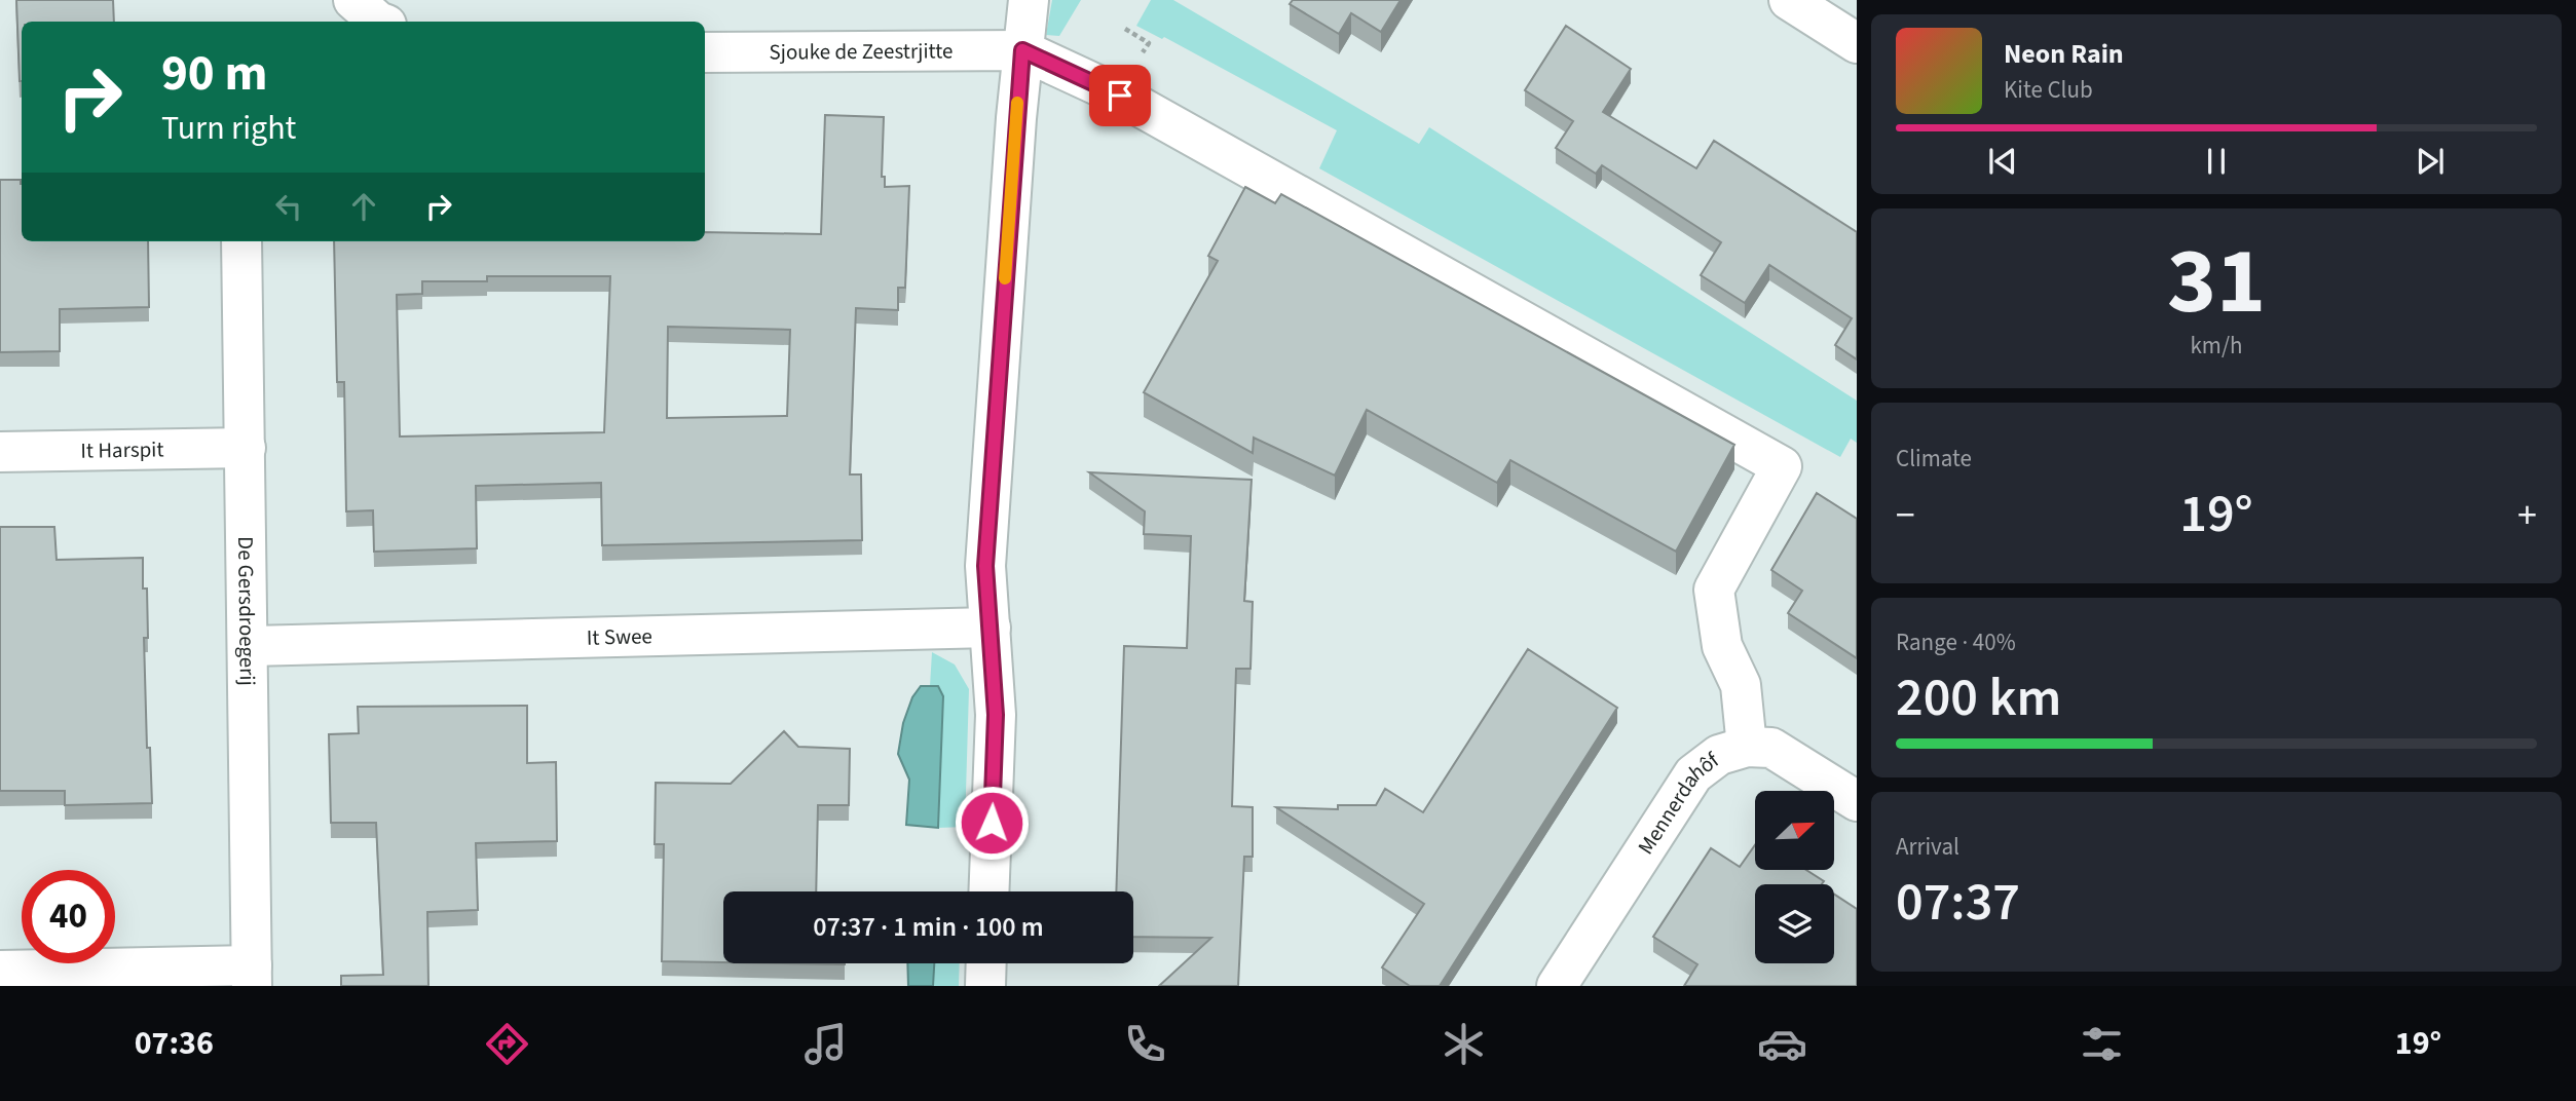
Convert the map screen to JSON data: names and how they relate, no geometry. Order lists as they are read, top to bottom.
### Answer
{
  "streets": {
    "street": [
      "Sjouke de Zeestrjitte",
      "It Harspit",
      "De Gersdroegerij",
      "It Swee",
      "Mennerdahôf"
    ]
  },
  "crossings": [
    ["It Harspit", "De Gersdroegerij"],
    ["De Gersdroegerij", "It Swee"]
  ],
  "north": "top right",
  "page": {
    "turn": ["90 m", "Turn right"],
    "song": ["Neon Rain", "Kite Club"],
    "tile": [
      ["31", "km/h"],
      "Climate",
      ["Range · 40%", "200 km"],
      ["Arrival", "07:37"]
    ],
    "heat": ["−", "19°", "+"],
    "limit": "40",
    "trip": "07:37 · 1 min · 100 m",
    "tabs": ["07:36", "19°"]
  }
}
